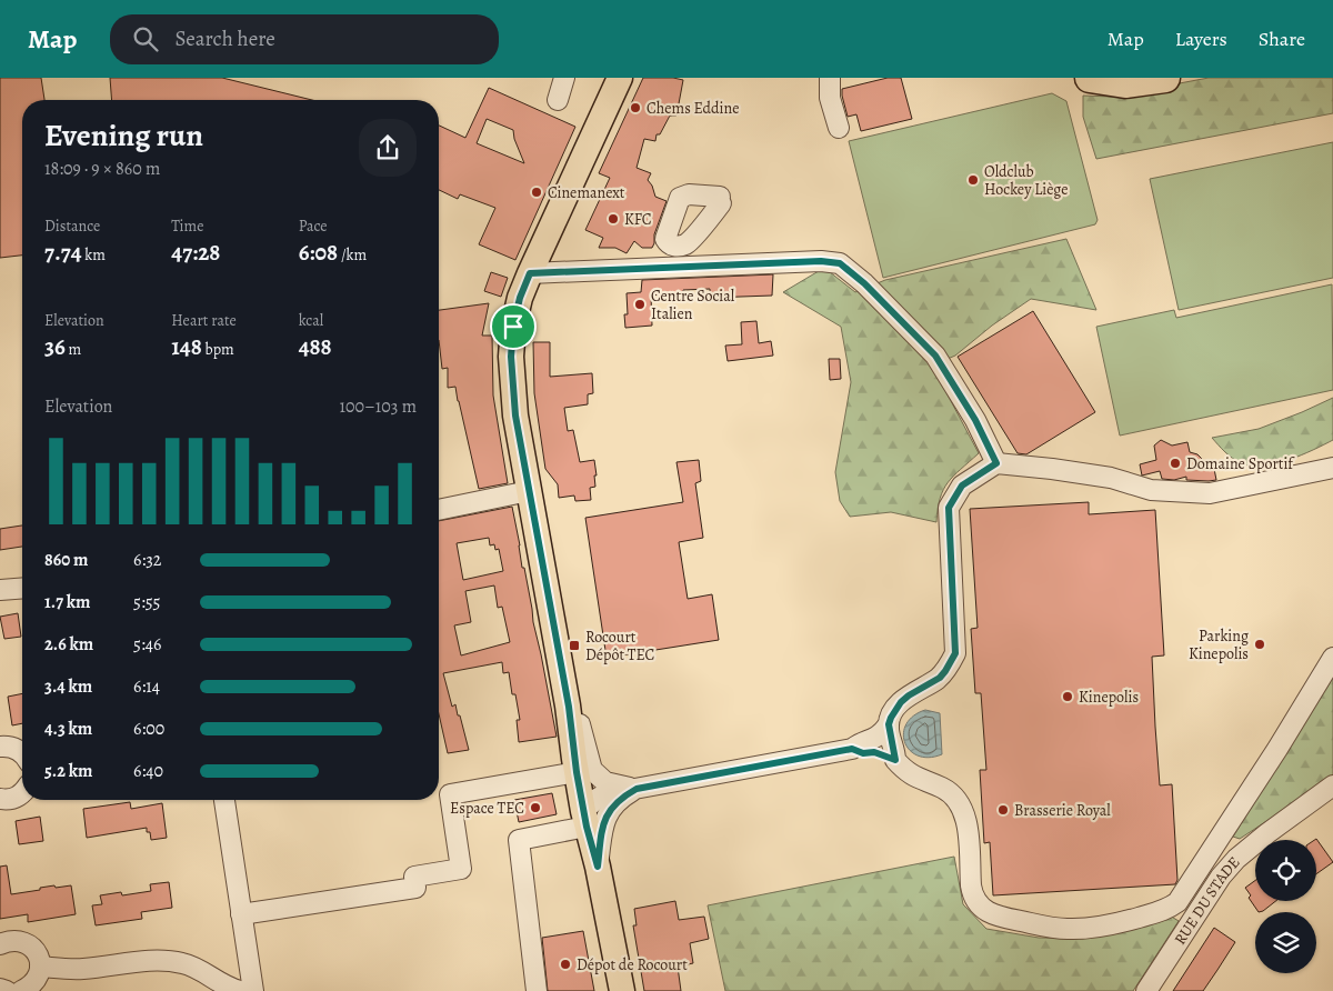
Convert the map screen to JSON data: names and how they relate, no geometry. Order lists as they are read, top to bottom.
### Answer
{
  "streets": {
    "street": ["RUE DU STADE"]
  },
  "places": {
    "other": [
      "Chems Eddine",
      "Oldclub Hockey Liège",
      "Cinemanext",
      "KFC",
      "Centre Social Italien",
      "Domaine Sportif",
      "Parking Kinepolis",
      "Kinepolis",
      "Espace TEC",
      "Brasserie Royal",
      "Dépot de Rocourt"
    ],
    "transit": ["Rocourt Dépôt TEC"]
  },
  "page": {
    "header": "Map",
    "search": "Search here",
    "nav": ["Map", "Layers", "Share"],
    "heading": ["Evening run", "18:09 · 9 × 860 m"],
    "stats": [
      ["Distance", "7.74 km"],
      ["Time", "47:28"],
      ["Pace", "6:08 /km"],
      ["Elevation", "36 m"],
      ["Heart rate", "148 bpm"],
      ["kcal", "488"]
    ],
    "chart": ["Elevation", "100–103 m"],
    "list": [
      {
        "name": "860 m",
        "note": "6:32"
      },
      {
        "name": "1.7 km",
        "note": "5:55"
      },
      {
        "name": "2.6 km",
        "note": "5:46"
      },
      {
        "name": "3.4 km",
        "note": "6:14"
      },
      {
        "name": "4.3 km",
        "note": "6:00"
      },
      {
        "name": "5.2 km",
        "note": "6:40"
      }
    ]
  }
}
